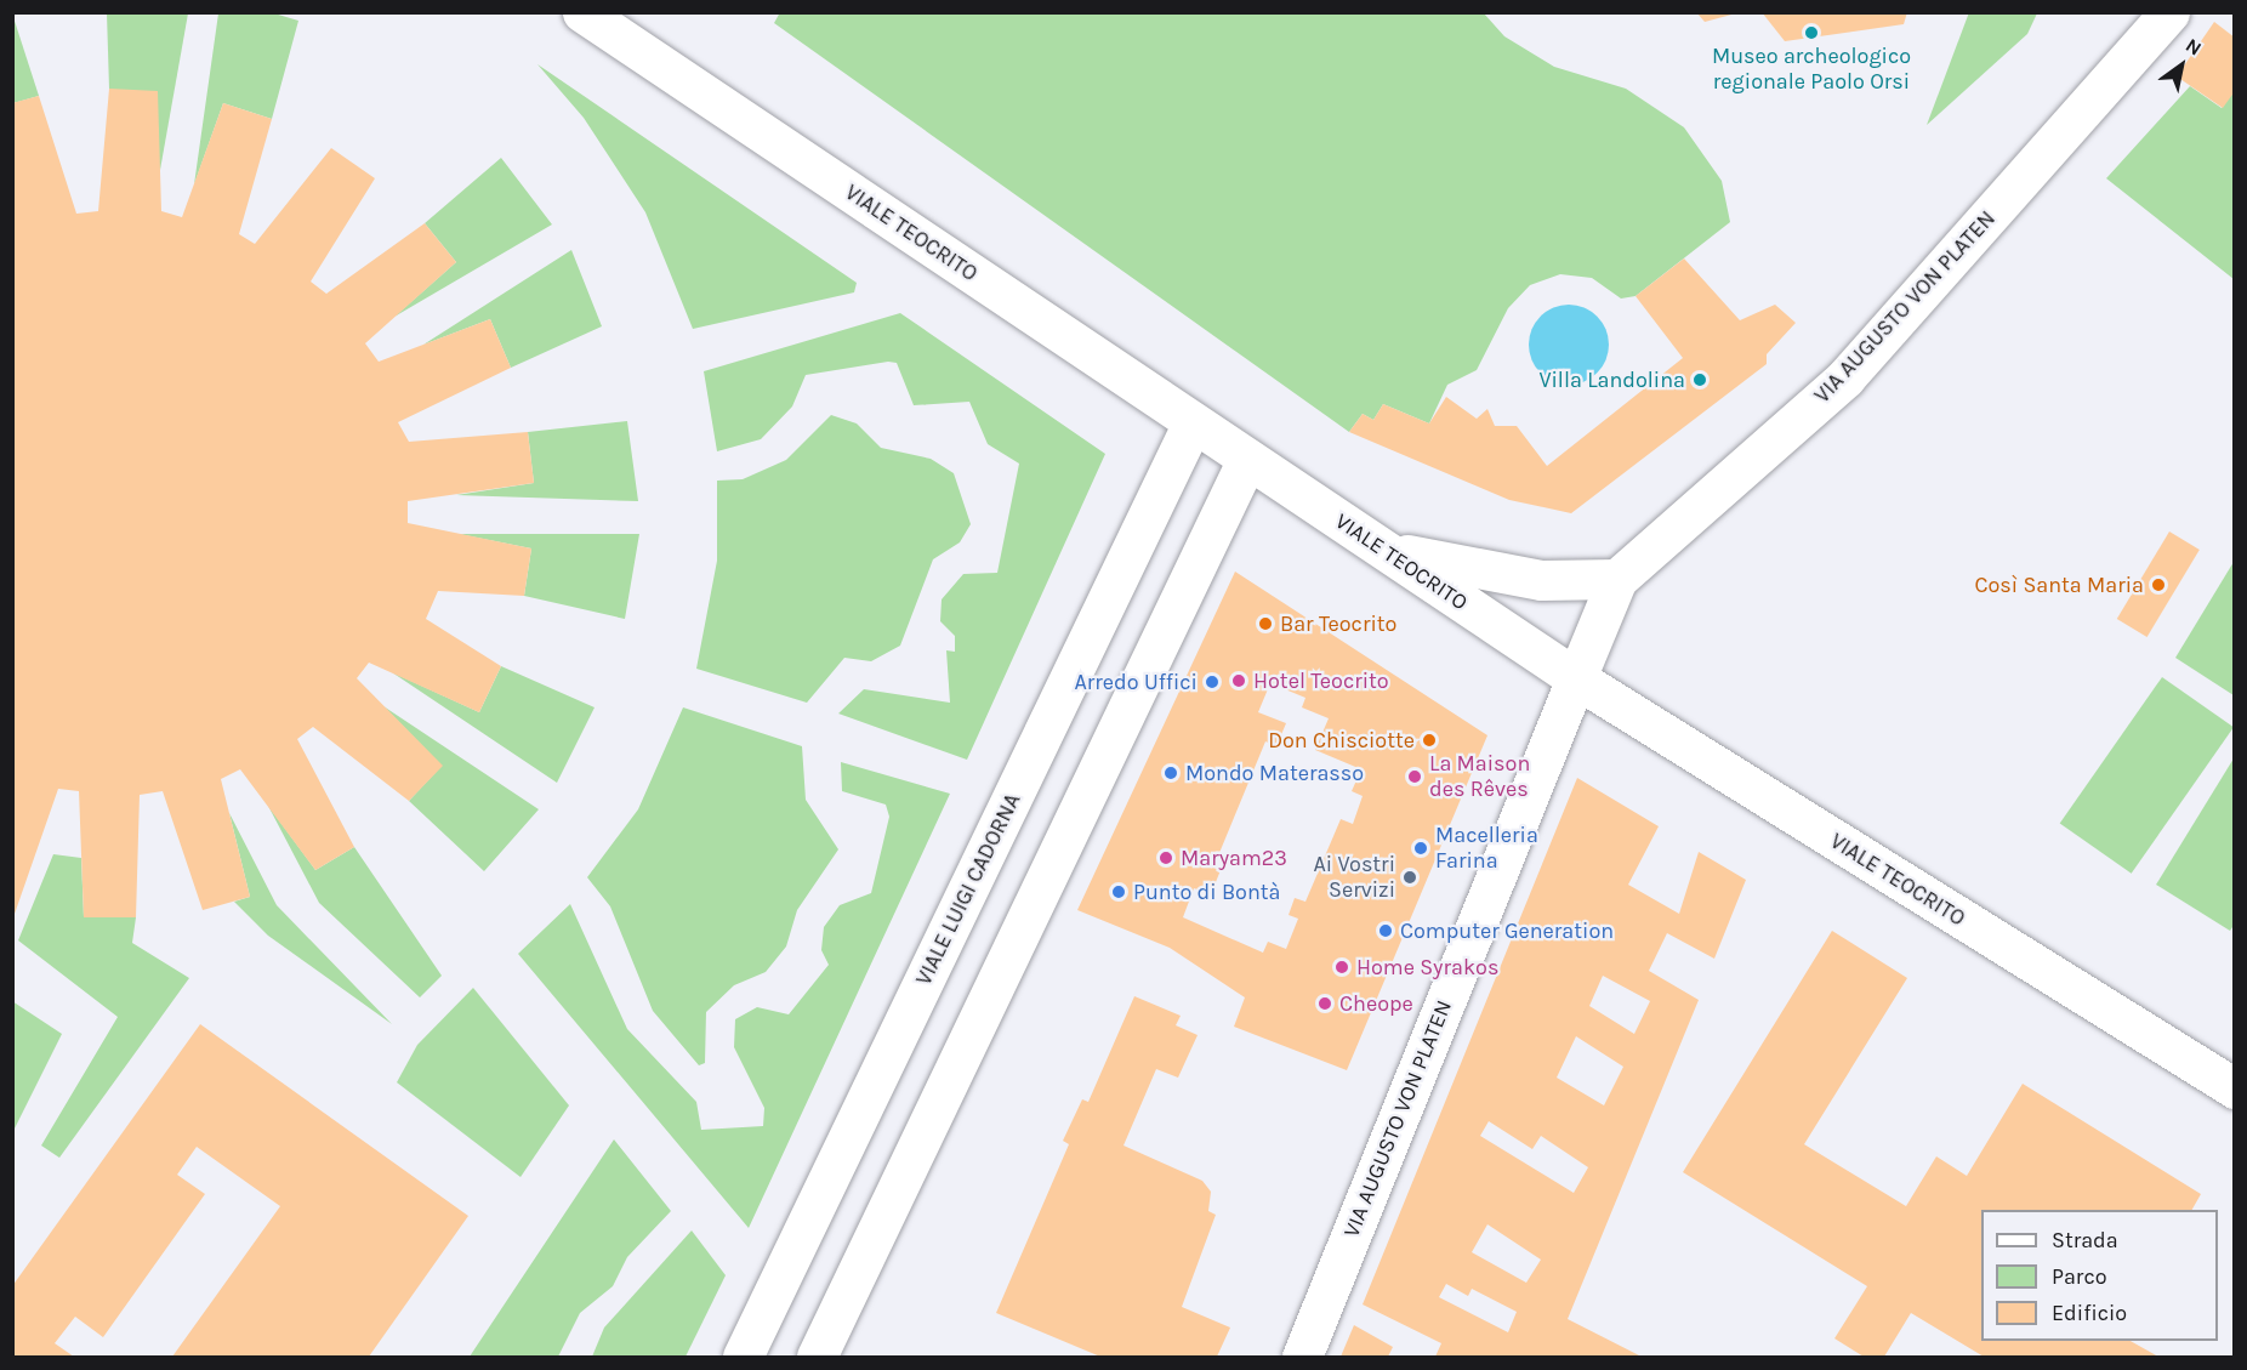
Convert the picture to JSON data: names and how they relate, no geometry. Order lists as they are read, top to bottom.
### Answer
{
  "streets": {
    "main road": ["VIALE TEOCRITO", "VIA AUGUSTO VON PLATEN", "VIALE LUIGI CADORNA"]
  },
  "crossings": [
    ["VIALE TEOCRITO", "VIA AUGUSTO VON PLATEN"],
    ["VIALE TEOCRITO", "VIALE LUIGI CADORNA"]
  ],
  "places": [
    "Museo archeologico regionale Paolo Orsi",
    "Villa Landolina",
    "Così Santa Maria",
    "Bar Teocrito",
    "Hotel Teocrito",
    "Arredo Uffici",
    "Don Chisciotte",
    "Mondo Materasso",
    "La Maison des Rêves",
    "Macelleria Farina",
    "Maryam23",
    "Ai Vostri Servizi",
    "Punto di Bontà",
    "Computer Generation",
    "Home Syrakos",
    "Cheope"
  ],
  "legend": ["Strada", "Parco", "Edificio"],
  "north": "top right"
}
